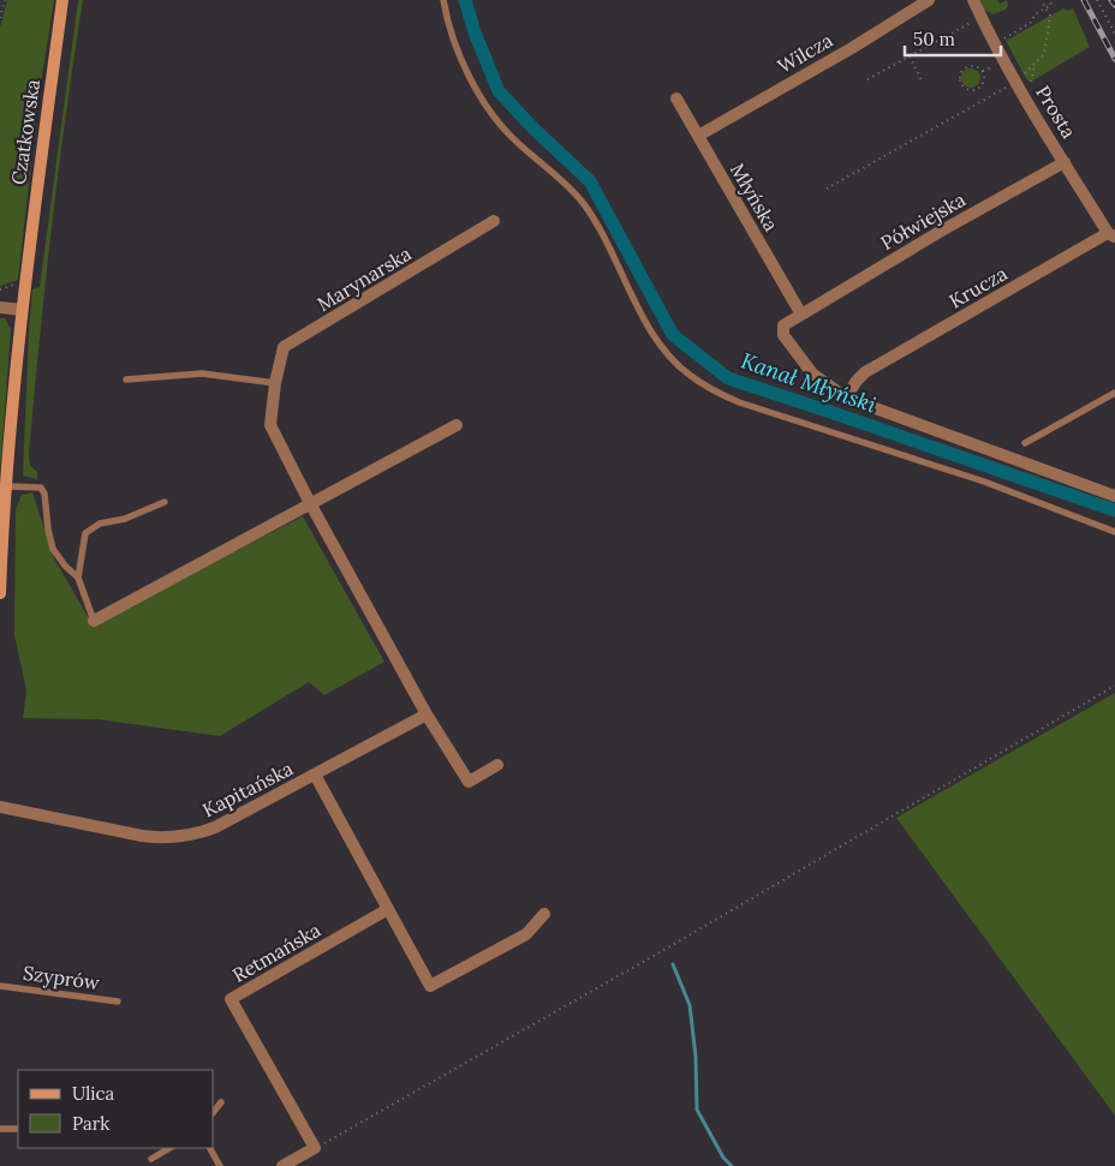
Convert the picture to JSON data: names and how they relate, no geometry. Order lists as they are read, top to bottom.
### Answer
{
  "streets": {
    "street": [
      "Wilcza",
      "Prosta",
      "Czatkowska",
      "Młyńska",
      "Półwiejska",
      "Marynarska",
      "Krucza",
      "Kapitańska",
      "Retmańska"
    ],
    "lane": ["Szyprów"]
  },
  "crossings": [
    ["Wilcza", "Młyńska"],
    ["Prosta", "Półwiejska"],
    ["Prosta", "Krucza"],
    ["Młyńska", "Półwiejska"],
    ["Półwiejska", "Krucza"]
  ],
  "water": ["Kanał Młyński"],
  "legend": ["Ulica", "Park"],
  "scale_bar": "50 m"
}
